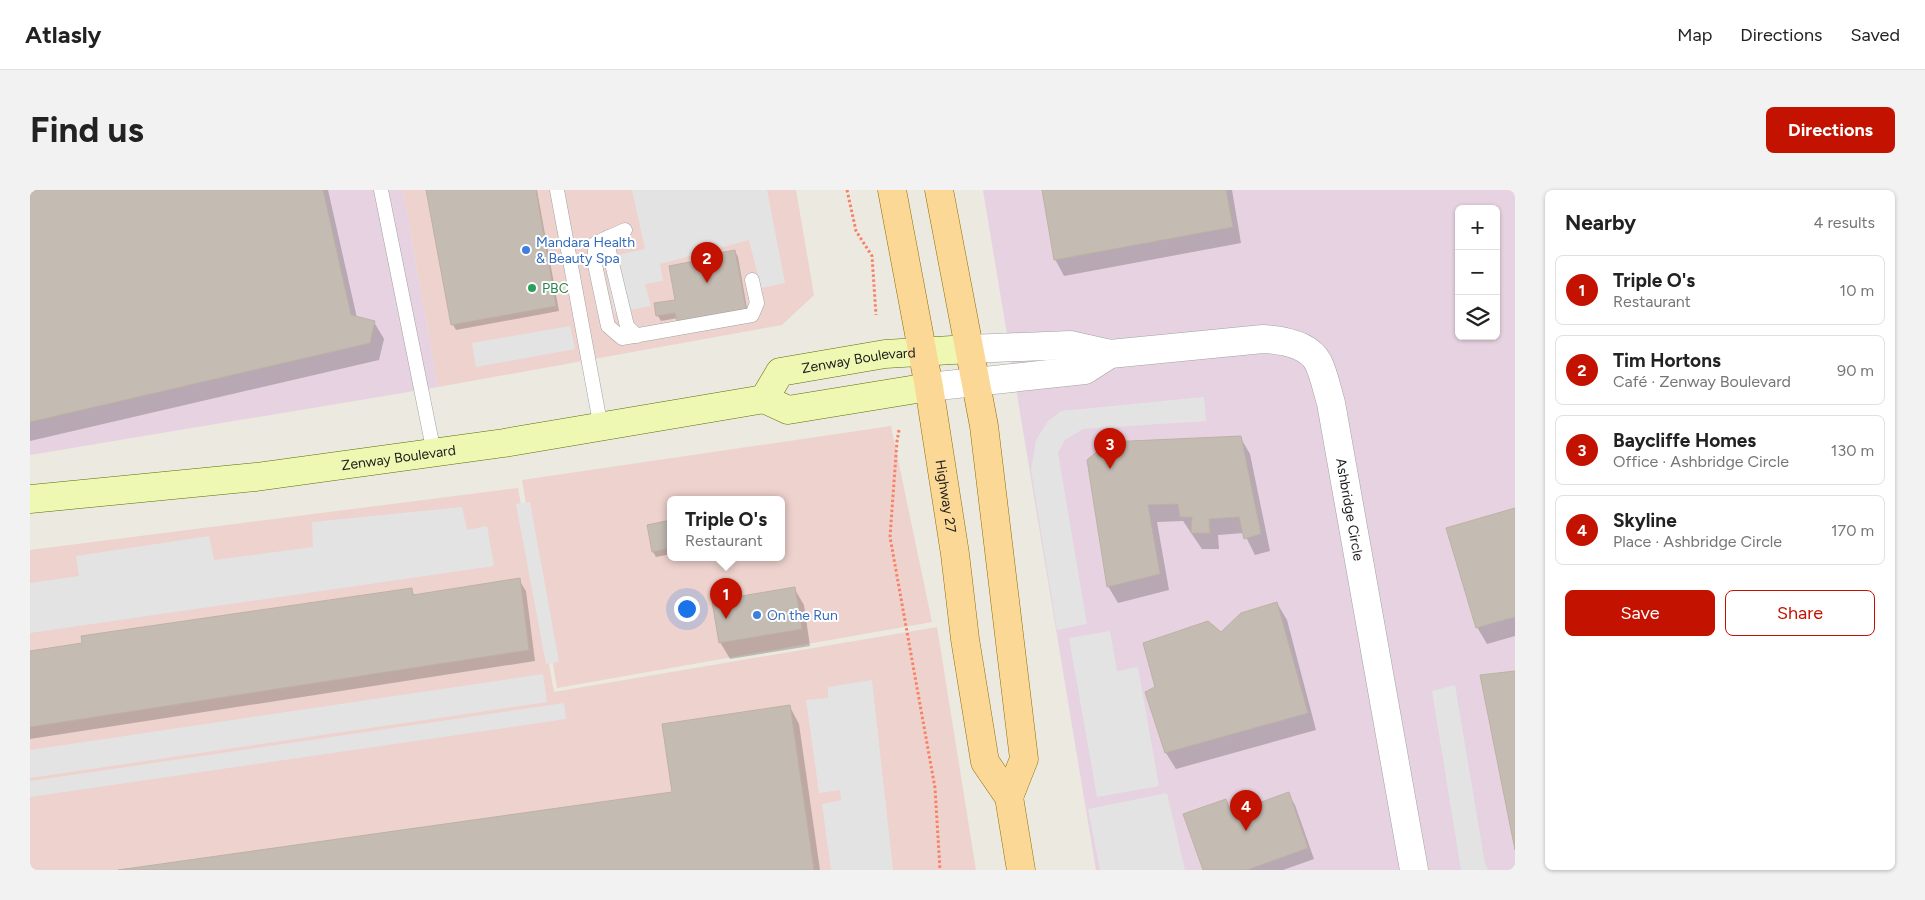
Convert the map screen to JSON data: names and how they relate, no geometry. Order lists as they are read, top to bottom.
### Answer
{
  "streets": {
    "main road": ["Highway 27"],
    "street": ["Zenway Boulevard", "Ashbridge Circle"]
  },
  "crossings": [
    ["Zenway Boulevard", "Highway 27"],
    ["Zenway Boulevard", "Ashbridge Circle"],
    ["Highway 27", "Ashbridge Circle"]
  ],
  "places": ["Mandara Health & Beauty Spa", "PBC", "On the Run"],
  "page": {
    "header": "Atlasly",
    "nav": ["Map", "Directions", "Saved"],
    "buttons": [
      "Directions",
      ["Save", "Share"]
    ],
    "title": "Find us",
    "heading": ["Nearby", "4 results"],
    "map_buttons": ["+", "−"],
    "pins": [
      "2",
      "3",
      "1",
      "4"
    ],
    "list": [
      {
        "mark": "1",
        "name": "Triple O's",
        "note": "Restaurant",
        "value": "10 m"
      },
      {
        "mark": "2",
        "name": "Tim Hortons",
        "note": "Café · Zenway Boulevard",
        "value": "90 m"
      },
      {
        "mark": "3",
        "name": "Baycliffe Homes",
        "note": "Office · Ashbridge Circle",
        "value": "130 m"
      },
      {
        "mark": "4",
        "name": "Skyline",
        "note": "Place · Ashbridge Circle",
        "value": "170 m"
      }
    ],
    "popup": ["Triple O's", "Restaurant"]
  }
}
